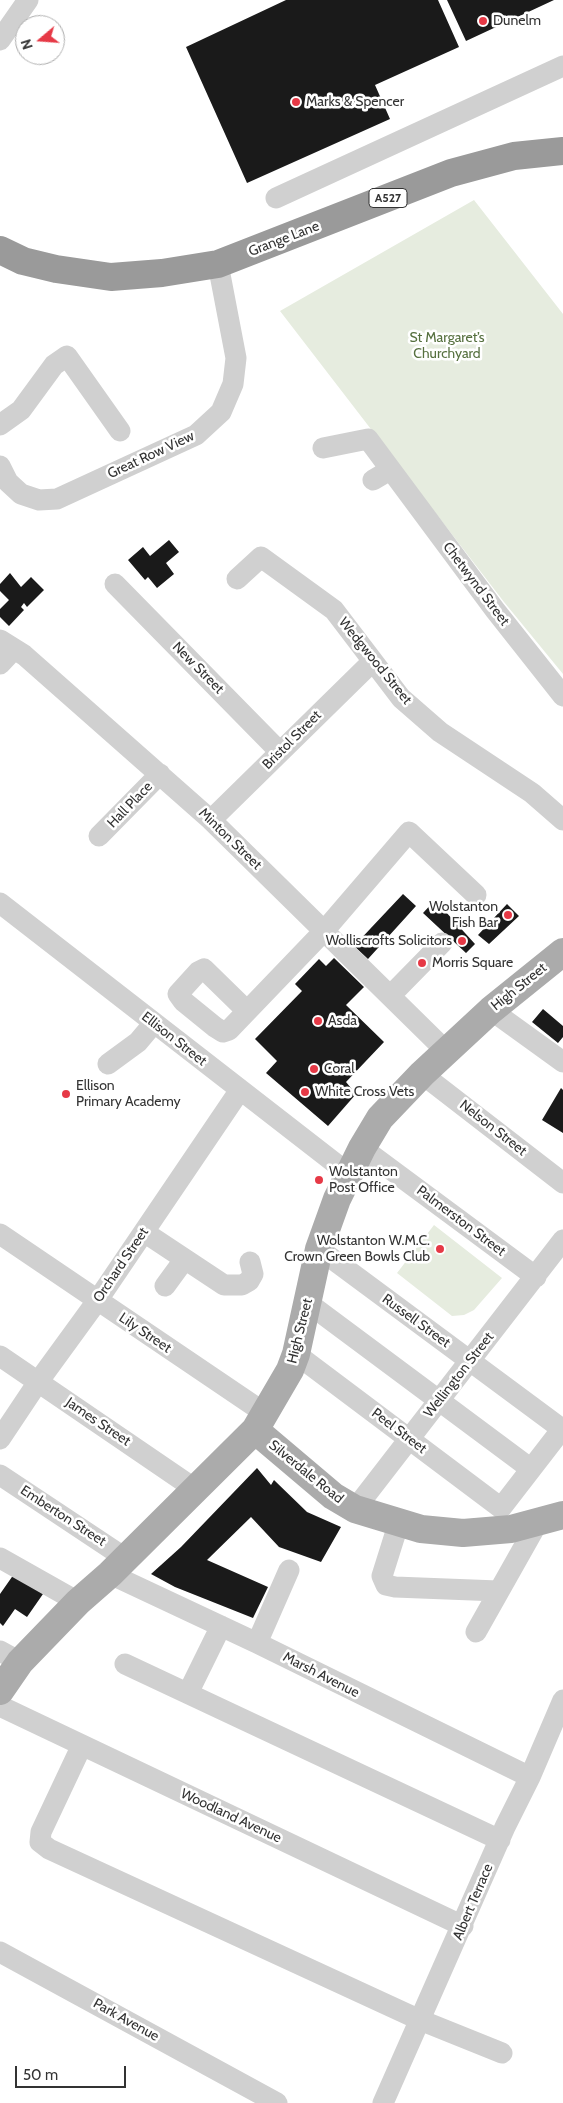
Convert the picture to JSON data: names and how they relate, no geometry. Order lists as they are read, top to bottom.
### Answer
{
  "streets": {
    "highway": ["A527", "Grange Lane"],
    "main road": ["High Street", "Silverdale Road"],
    "street": [
      "Great Row View",
      "Chetwynd Street",
      "Wedgwood Street",
      "New Street",
      "Bristol Street",
      "Hall Place",
      "Minton Street",
      "Ellison Street",
      "Nelson Street",
      "Palmerston Street",
      "Orchard Street",
      "Russell Street",
      "Lily Street",
      "Wellington Street",
      "James Street",
      "Peel Street",
      "Emberton Street",
      "Marsh Avenue",
      "Woodland Avenue",
      "Albert Terrace",
      "Park Avenue"
    ]
  },
  "crossings": [
    ["Grange Lane", "Great Row View"],
    ["Wedgwood Street", "Bristol Street"],
    ["New Street", "Bristol Street"],
    ["Bristol Street", "Minton Street"],
    ["Hall Place", "Minton Street"],
    ["Minton Street", "High Street"],
    ["High Street", "Ellison Street"],
    ["High Street", "Nelson Street"],
    ["High Street", "Palmerston Street"],
    ["High Street", "Russell Street"],
    ["High Street", "Lily Street"],
    ["High Street", "James Street"],
    ["High Street", "Peel Street"],
    ["High Street", "Silverdale Road"],
    ["High Street", "Emberton Street"],
    ["High Street", "Marsh Avenue"],
    ["Ellison Street", "Orchard Street"],
    ["Palmerston Street", "Wellington Street"],
    ["Orchard Street", "Lily Street"],
    ["Orchard Street", "James Street"],
    ["Russell Street", "Wellington Street"],
    ["Russell Street", "Peel Street"],
    ["Lily Street", "Silverdale Road"],
    ["Wellington Street", "Peel Street"],
    ["Wellington Street", "Silverdale Road"],
    ["Emberton Street", "Marsh Avenue"],
    ["Marsh Avenue", "Albert Terrace"],
    ["Woodland Avenue", "Albert Terrace"]
  ],
  "parks": ["St Margaret’s Churchyard"],
  "places": [
    "Dunelm",
    "Marks & Spencer",
    "Wolstanton Fish Bar",
    "Wolliscrofts Solicitors",
    "Morris Square",
    "Asda",
    "Coral",
    "White Cross Vets",
    "Ellison Primary Academy",
    "Wolstanton Post Office",
    "Wolstanton W.M.C. Crown Green Bowls Club"
  ],
  "scale_bar": "50 m",
  "north": "left"
}
